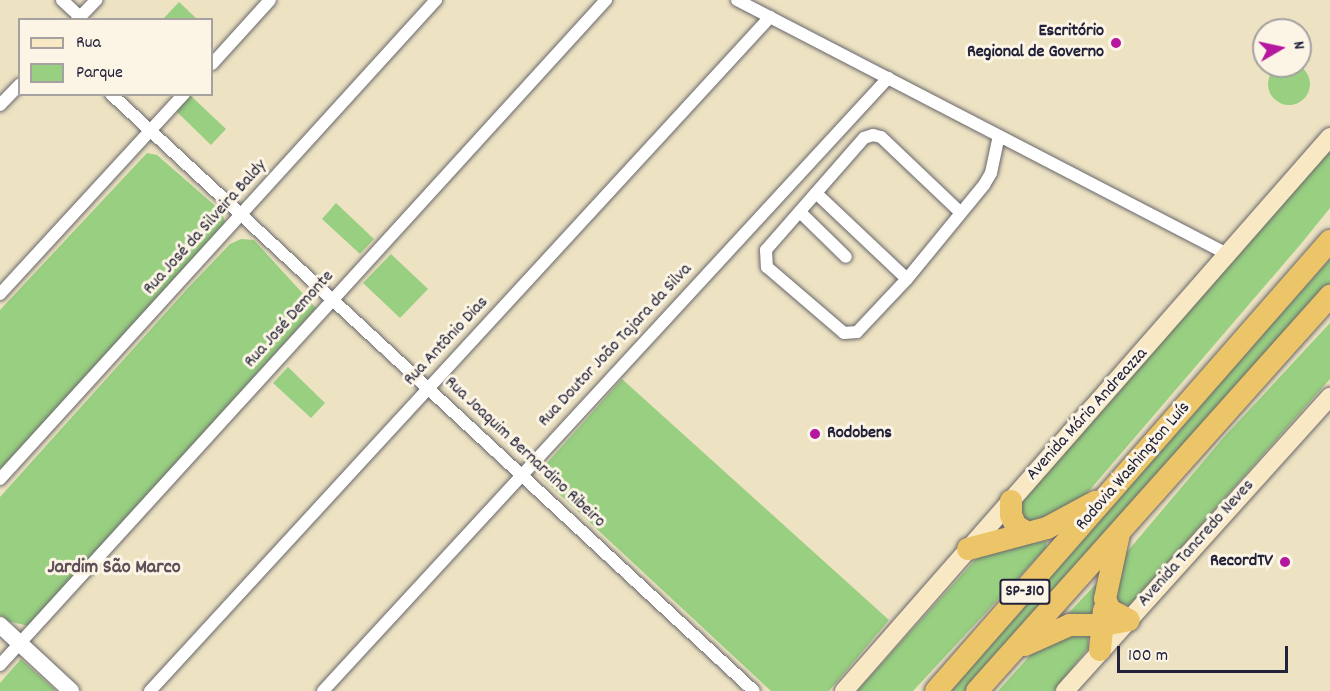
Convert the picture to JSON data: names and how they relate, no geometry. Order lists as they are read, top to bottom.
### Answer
{
  "streets": {
    "highway": ["Rodovia Washington Luís", "SP-310"],
    "main road": ["Avenida Mário Andreazza", "Avenida Tancredo Neves"],
    "street": [
      "Rua José da Silveira Baldy",
      "Rua José Demonte",
      "Rua Antônio Dias",
      "Rua Doutor João Tajara da Silva",
      "Rua Joaquim Bernardino Ribeiro"
    ]
  },
  "crossings": [
    ["Rua José da Silveira Baldy", "Rua Joaquim Bernardino Ribeiro"],
    ["Rua José Demonte", "Rua Joaquim Bernardino Ribeiro"],
    ["Rua Antônio Dias", "Rua Joaquim Bernardino Ribeiro"],
    ["Rua Doutor João Tajara da Silva", "Rua Joaquim Bernardino Ribeiro"]
  ],
  "districts": ["Jardim São Marco"],
  "places": ["Escritório Regional de Governo", "Rodobens", "RecordTV"],
  "legend": ["Rua", "Parque"],
  "scale_bar": "100 m",
  "north": "right"
}
